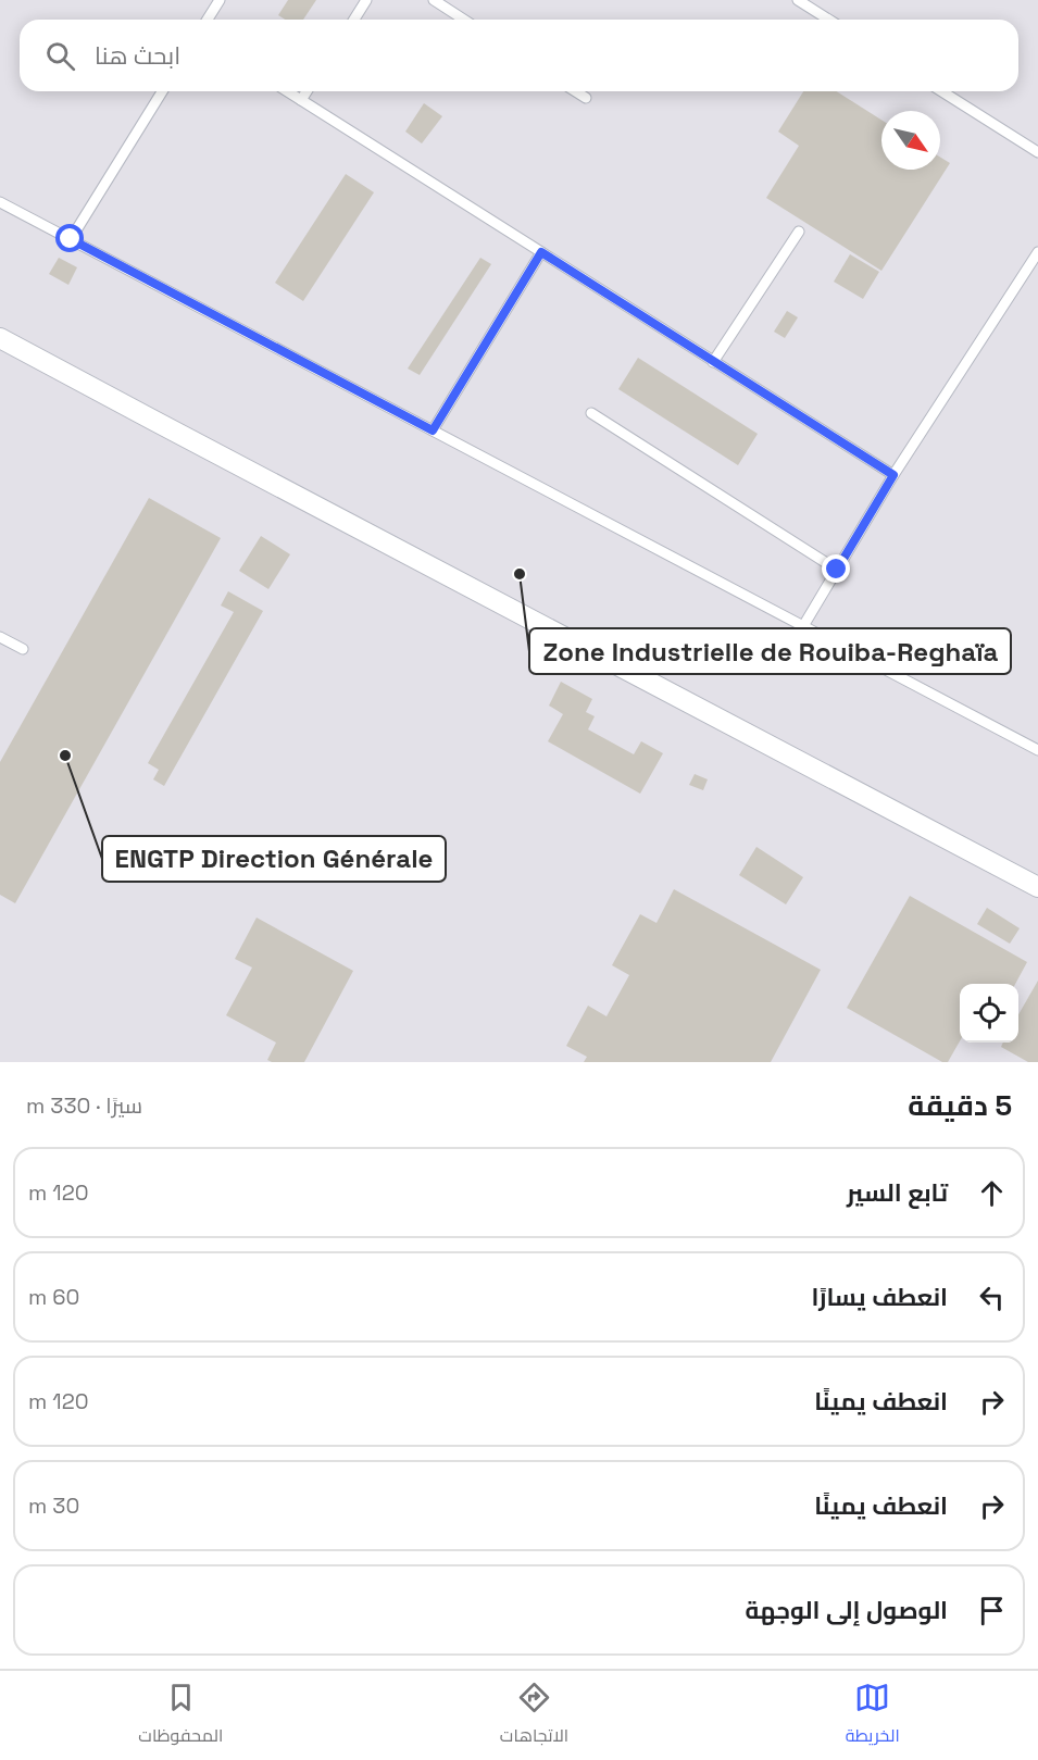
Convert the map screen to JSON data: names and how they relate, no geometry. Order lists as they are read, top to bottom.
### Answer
{
  "places": ["Zone Industrielle de Rouiba-Reghaïa", "ENGTP Direction Générale"],
  "north": "bottom right",
  "page": {
    "search": "ابحث هنا",
    "heading": ["5 دقيقة", "سيرًا · 330 m"],
    "list": [
      ["تابع السير", "120 m"],
      ["انعطف يسارًا", "60 m"],
      ["انعطف يمينًا", "120 m"],
      ["انعطف يمينًا", "30 m"],
      "الوصول إلى الوجهة"
    ],
    "nav": ["الخريطة", "الاتجاهات", "المحفوظات"]
  }
}
